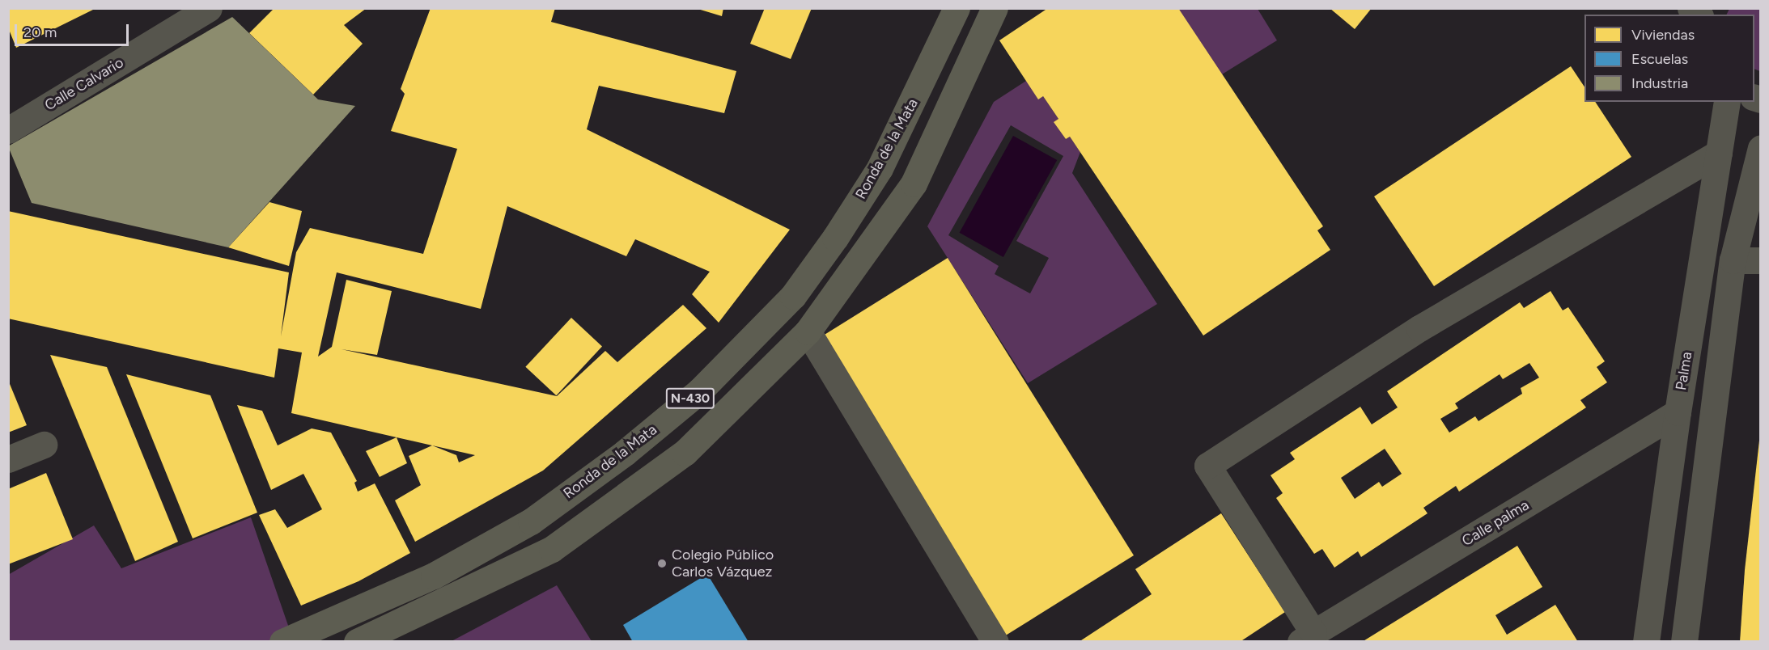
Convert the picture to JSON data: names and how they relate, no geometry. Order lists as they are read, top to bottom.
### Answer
{
  "streets": {
    "highway": ["Ronda de la Mata", "N-430"],
    "street": ["Calle Calvario", "Palma", "Calle palma"]
  },
  "crossings": [
    ["Palma", "Calle palma"]
  ],
  "places": ["Colegio Público Carlos Vázquez"],
  "legend": ["Viviendas", "Escuelas", "Industria"],
  "scale_bar": "20 m"
}
